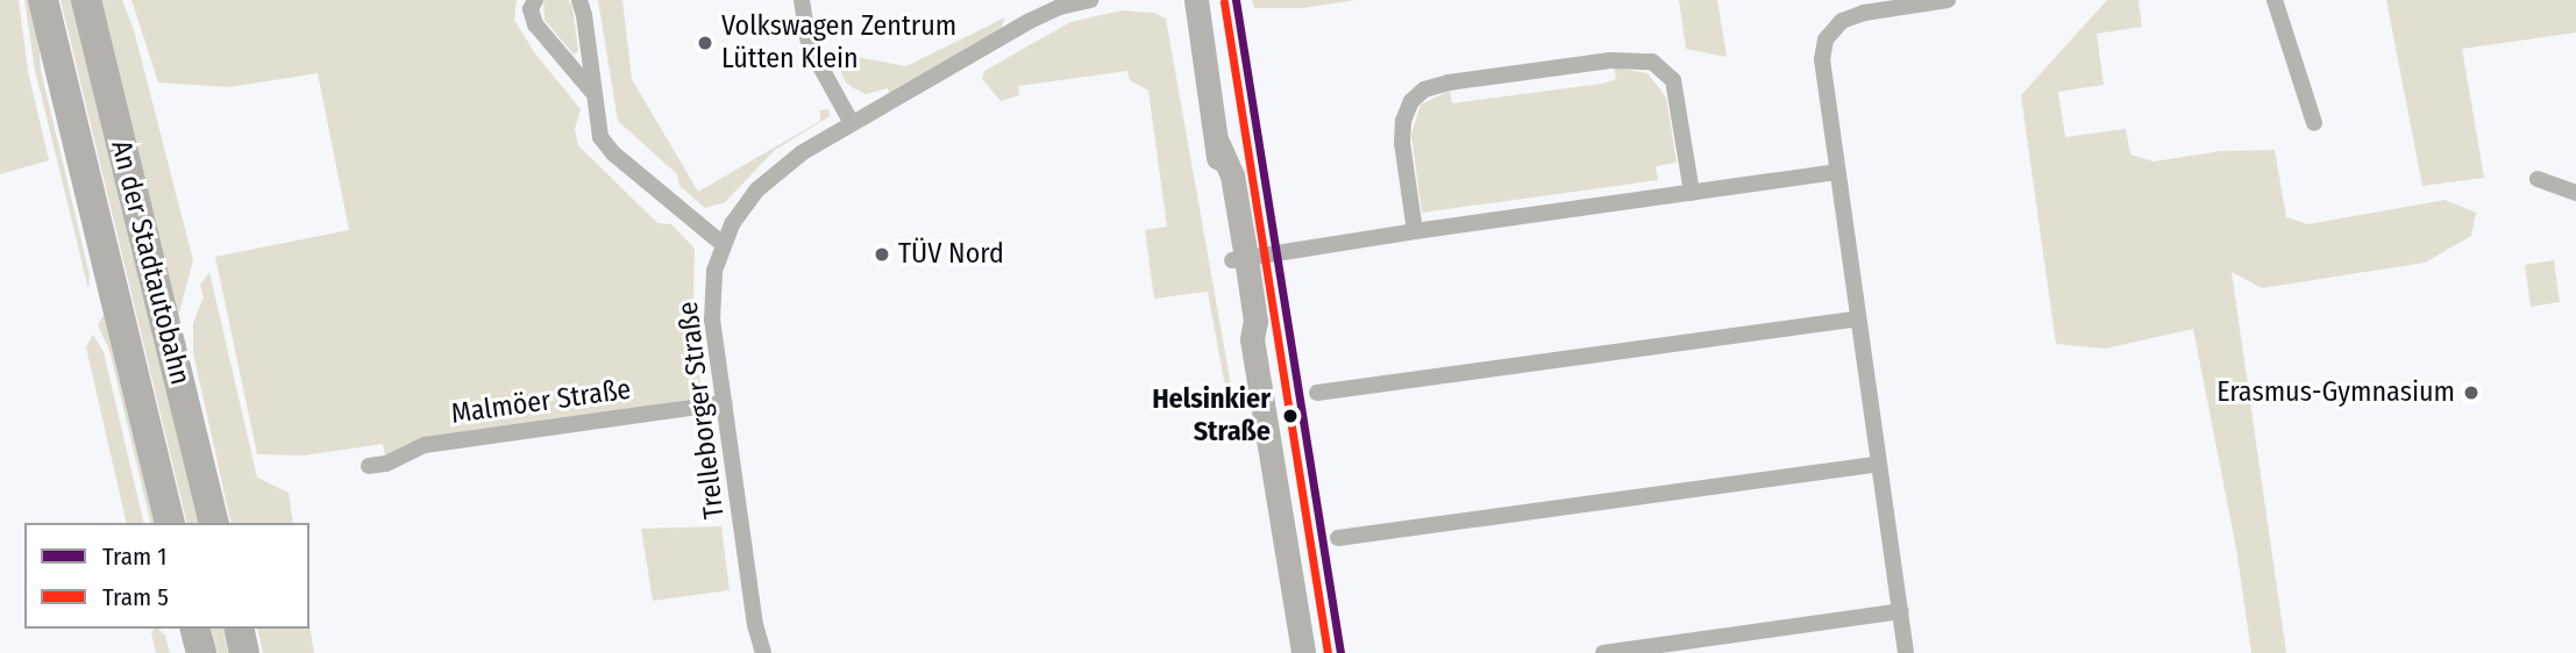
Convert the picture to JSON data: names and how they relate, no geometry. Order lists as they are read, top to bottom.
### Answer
{
  "streets": {
    "highway": ["An der Stadtautobahn"],
    "street": ["Malmöer Straße", "Trelleborger Straße"]
  },
  "crossings": [
    ["Malmöer Straße", "Trelleborger Straße"]
  ],
  "places": [
    "Volkswagen Zentrum Lütten Klein",
    "TÜV Nord",
    "Erasmus-Gymnasium",
    "Helsinkier Straße"
  ],
  "lines": ["tram line 1", "tram line 5"],
  "legend": ["Tram 1", "Tram 5"]
}
